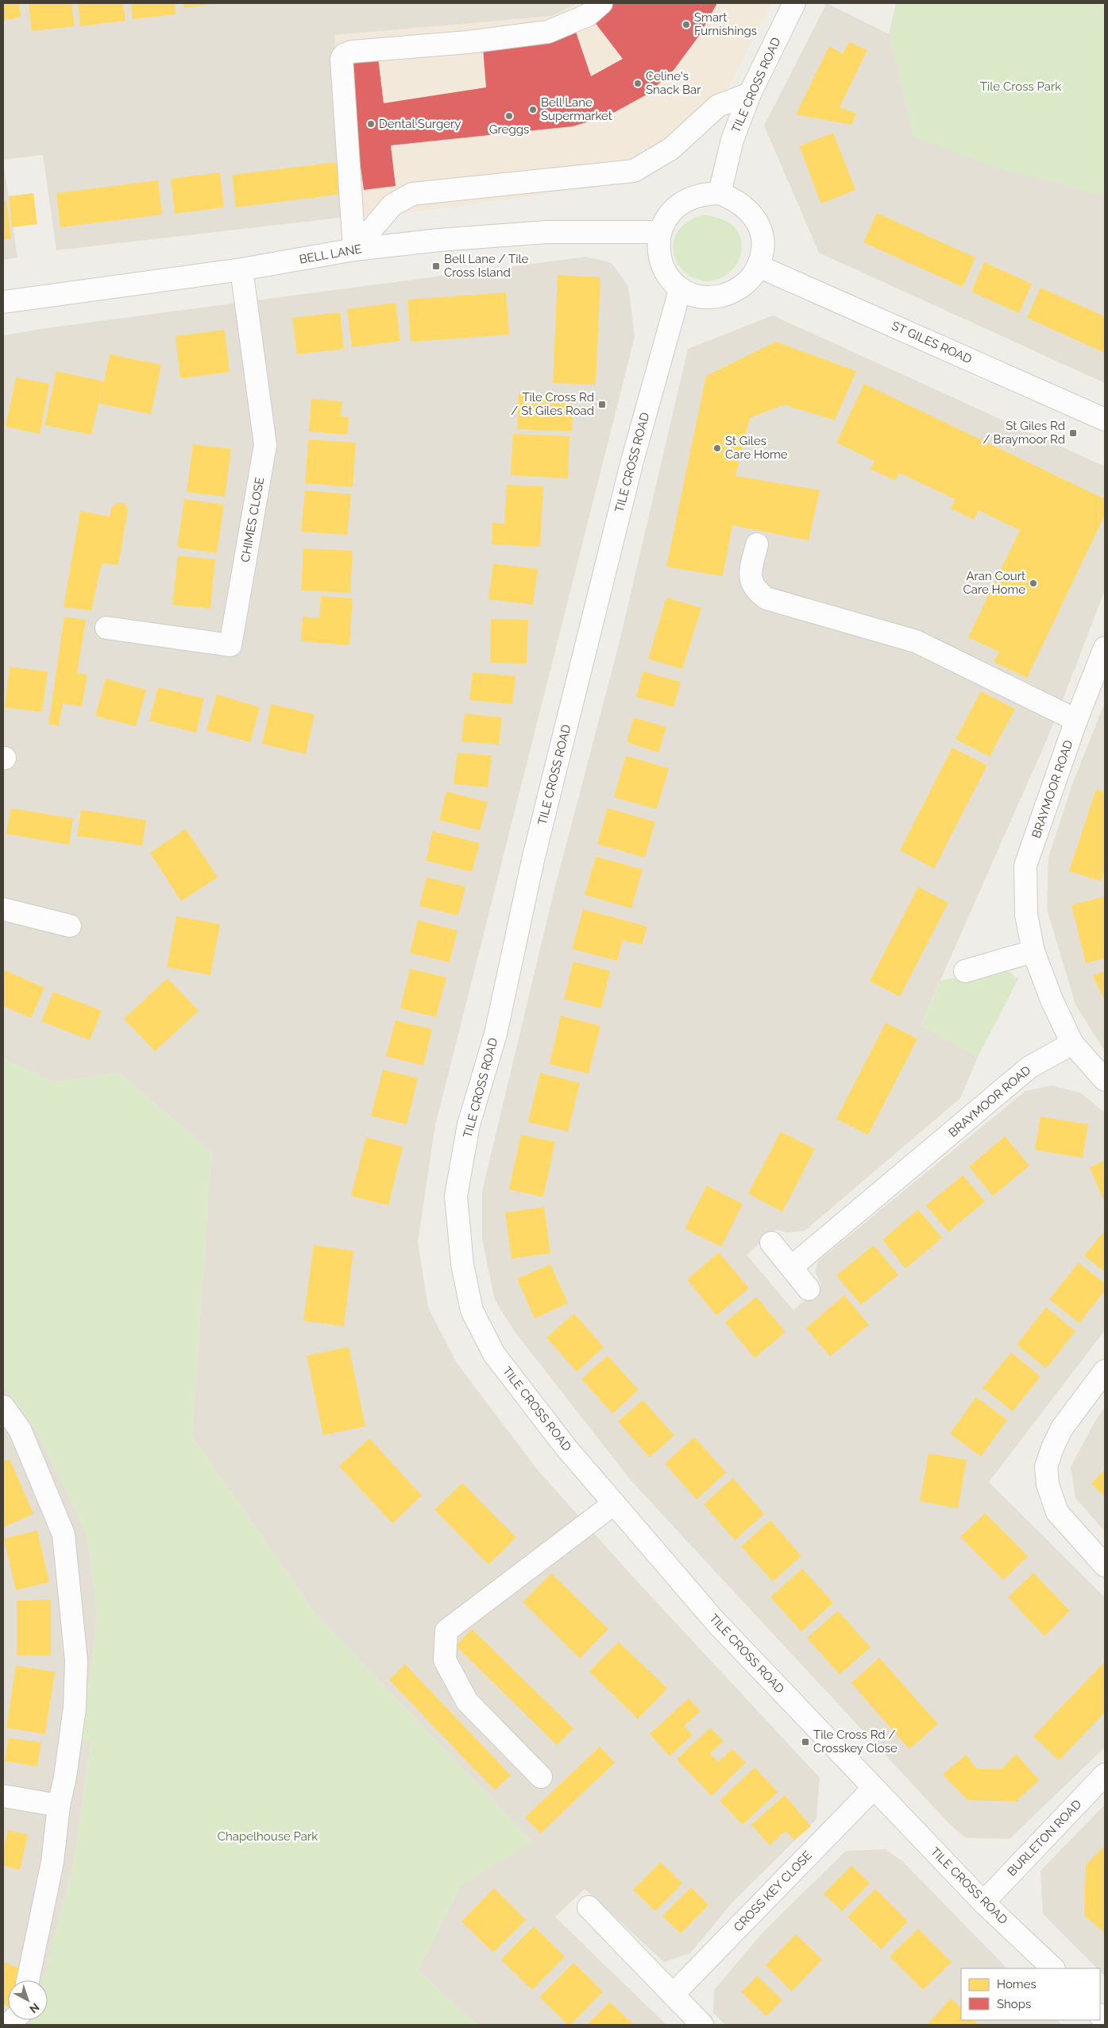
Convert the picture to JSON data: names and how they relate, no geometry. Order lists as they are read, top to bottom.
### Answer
{
  "streets": {
    "street": [
      "TILE CROSS ROAD",
      "BELL LANE",
      "ST GILES ROAD",
      "CHIMES CLOSE",
      "BRAYMOOR ROAD",
      "BURLETON ROAD",
      "CROSS KEY CLOSE"
    ]
  },
  "crossings": [
    ["TILE CROSS ROAD", "BELL LANE"],
    ["TILE CROSS ROAD", "ST GILES ROAD"],
    ["TILE CROSS ROAD", "BURLETON ROAD"],
    ["TILE CROSS ROAD", "CROSS KEY CLOSE"],
    ["BELL LANE", "ST GILES ROAD"],
    ["BELL LANE", "CHIMES CLOSE"]
  ],
  "parks": ["Tile Cross Park", "Chapelhouse Park"],
  "places": {
    "other": [
      "Smart Furnishings",
      "Celine's Snack Bar",
      "Bell Lane Supermarket",
      "Greggs",
      "Dental Surgery",
      "St Giles Care Home",
      "Aran Court Care Home"
    ],
    "transit": [
      "Bell Lane / Tile Cross Island",
      "Tile Cross Rd / St Giles Road",
      "St Giles Rd / Braymoor Rd",
      "Tile Cross Rd / Crosskey Close"
    ]
  },
  "legend": ["Homes", "Shops"],
  "north": "bottom right"
}
